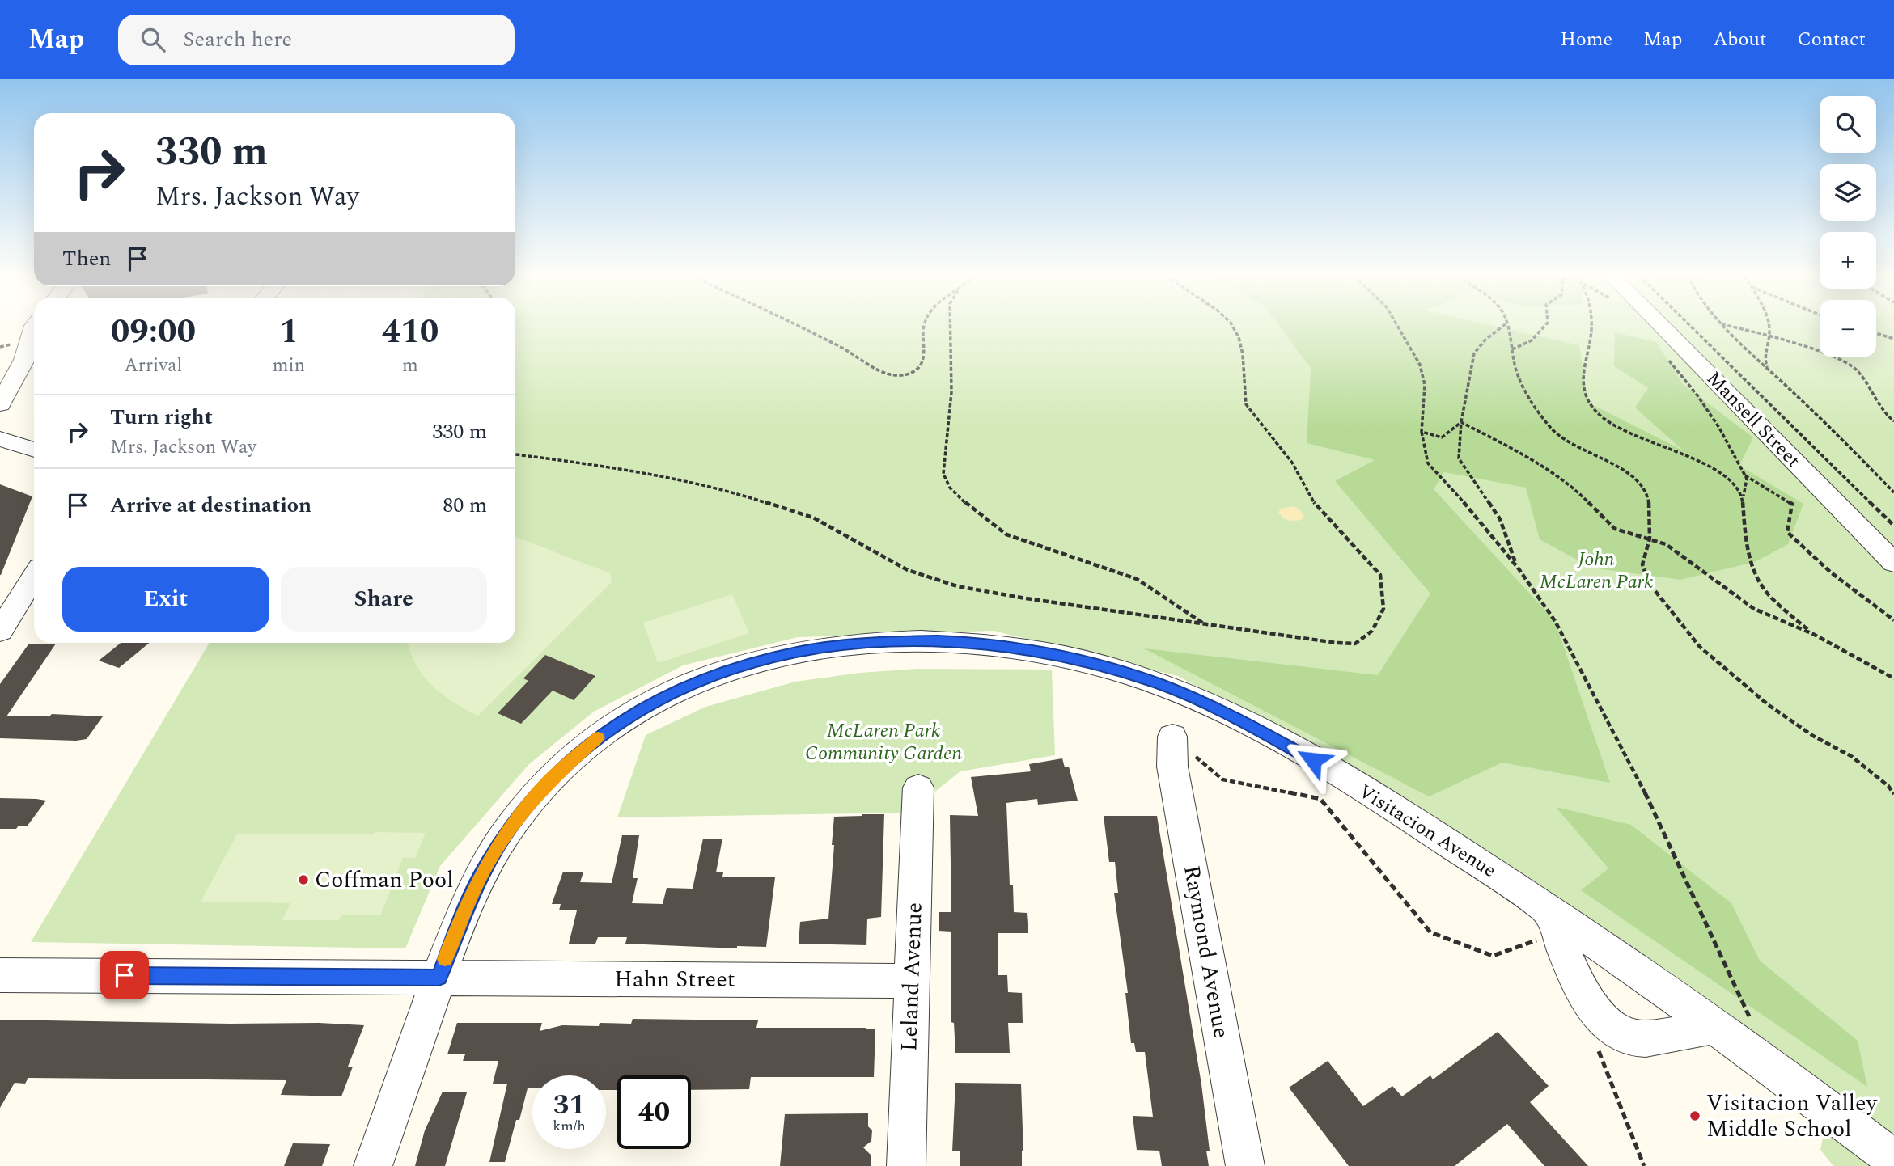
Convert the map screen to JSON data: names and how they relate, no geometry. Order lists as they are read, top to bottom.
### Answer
{
  "streets": {
    "street": [
      "Mansell Street",
      "Visitacion Avenue",
      "Raymond Avenue",
      "Leland Avenue",
      "Hahn Street"
    ]
  },
  "crossings": [
    ["Visitacion Avenue", "Hahn Street"],
    ["Leland Avenue", "Hahn Street"]
  ],
  "parks": ["John McLaren Park", "McLaren Park Community Garden"],
  "places": ["Coffman Pool", "Visitacion Valley Middle School"],
  "page": {
    "header": "Map",
    "search": "Search here",
    "nav": [
      "Home",
      "Map",
      "About",
      "Contact"
    ],
    "map_buttons": ["+", "−"],
    "turn": ["330 m", "Mrs. Jackson Way"],
    "then": "Then",
    "eta": [
      "09:00",
      "Arrival",
      "1",
      "min",
      "410",
      "m"
    ],
    "list": [
      {
        "name": "Turn right",
        "note": "Mrs. Jackson Way",
        "value": "330 m"
      },
      {
        "name": "Arrive at destination",
        "value": "80 m"
      }
    ],
    "buttons": ["Exit", "Share"],
    "speed": "31 km/h",
    "limit": "40"
  }
}
